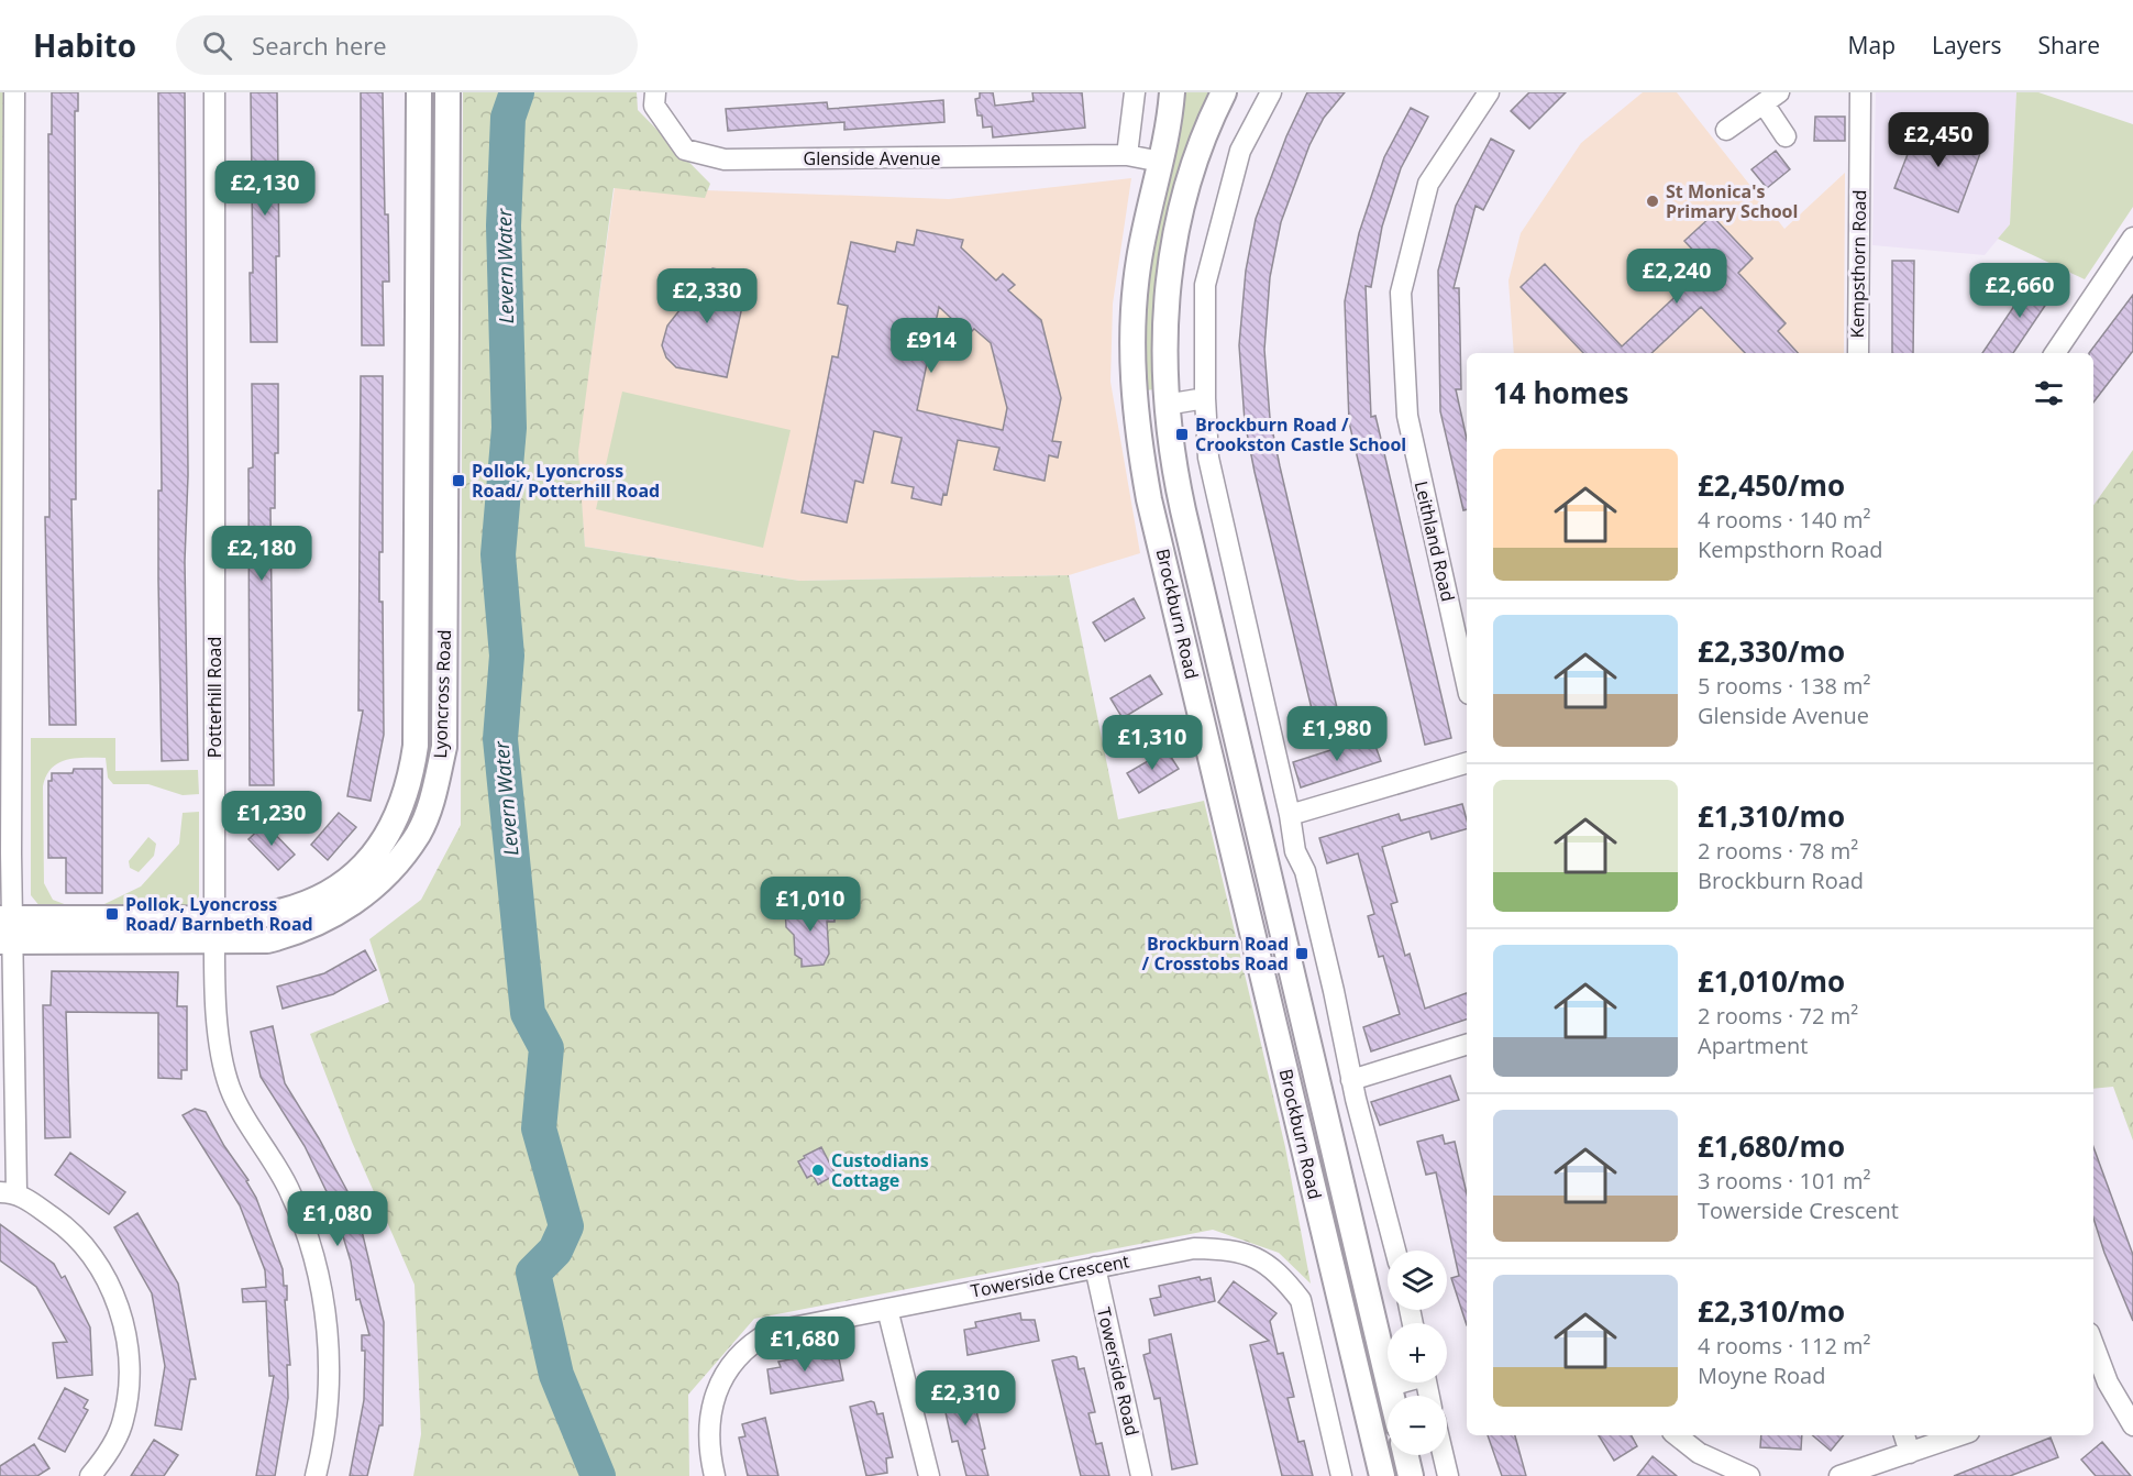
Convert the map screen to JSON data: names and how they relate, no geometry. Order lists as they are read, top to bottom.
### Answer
{
  "streets": {
    "street": [
      "Glenside Avenue",
      "Kempsthorn Road",
      "Leithland Road",
      "Brockburn Road",
      "Lyoncross Road",
      "Potterhill Road",
      "Towerside Crescent",
      "Towerside Road"
    ]
  },
  "crossings": [
    ["Glenside Avenue", "Brockburn Road"],
    ["Lyoncross Road", "Potterhill Road"],
    ["Towerside Crescent", "Towerside Road"]
  ],
  "water": ["Levern Water"],
  "places": {
    "other": ["St Monica's Primary School", "Custodians Cottage"],
    "transit": [
      "Brockburn Road / Crookston Castle School",
      "Pollok, Lyoncross Road/ Potterhill Road",
      "Pollok, Lyoncross Road/ Barnbeth Road",
      "Brockburn Road / Crosstobs Road"
    ]
  },
  "page": {
    "header": "Habito",
    "search": "Search here",
    "nav": ["Map", "Layers", "Share"],
    "price": [
      "£2,450",
      "£2,130",
      "£2,240",
      "£2,660",
      "£2,330",
      "£914",
      "£2,180",
      "£1,980",
      "£1,310",
      "£1,230",
      "£1,010",
      "£1,080",
      "£1,680",
      "£2,310"
    ],
    "heading": "14 homes",
    "list": [
      {
        "name": "£2,450/mo",
        "note": "4 rooms · 140 m² · Kempsthorn Road"
      },
      {
        "name": "£2,330/mo",
        "note": "5 rooms · 138 m² · Glenside Avenue"
      },
      {
        "name": "£1,310/mo",
        "note": "2 rooms · 78 m² · Brockburn Road"
      },
      {
        "name": "£1,010/mo",
        "note": "2 rooms · 72 m² · Apartment"
      },
      {
        "name": "£1,680/mo",
        "note": "3 rooms · 101 m² · Towerside Crescent"
      },
      {
        "name": "£2,310/mo",
        "note": "4 rooms · 112 m² · Moyne Road"
      }
    ],
    "map_buttons": ["+", "−"]
  }
}
